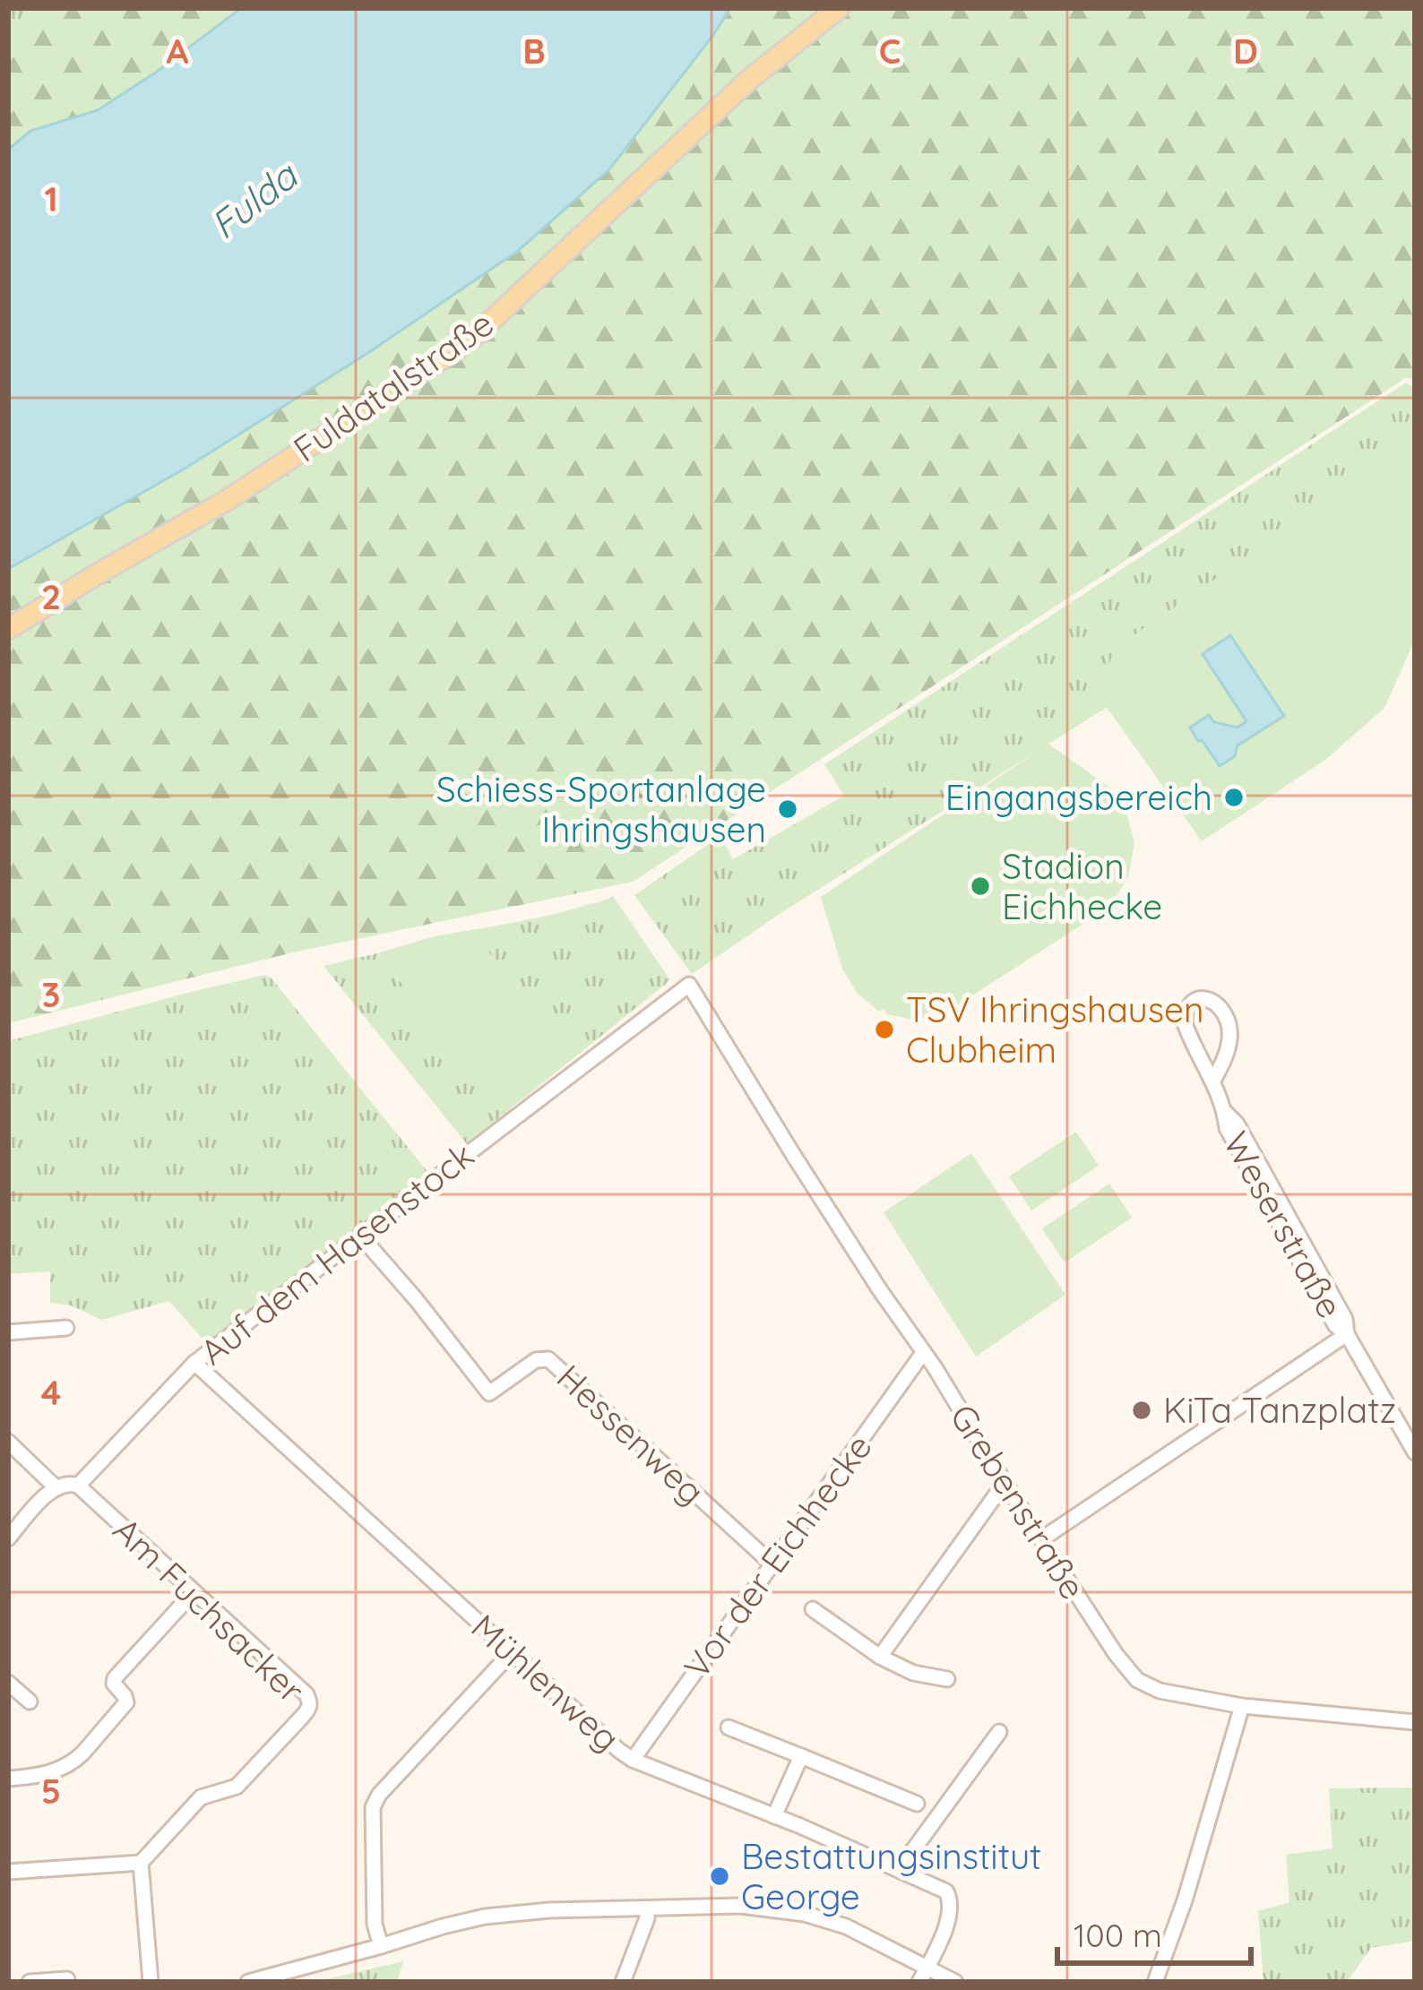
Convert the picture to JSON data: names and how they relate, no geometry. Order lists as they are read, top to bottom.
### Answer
{
  "streets": {
    "main road": ["Fuldatalstraße"],
    "street": [
      "Weserstraße",
      "Auf dem Hasenstock",
      "Hessenweg",
      "Grebenstraße",
      "Vor der Eichhecke",
      "Am Fuchsacker",
      "Mühlenweg"
    ]
  },
  "crossings": [
    ["Auf dem Hasenstock", "Hessenweg"],
    ["Auf dem Hasenstock", "Grebenstraße"],
    ["Auf dem Hasenstock", "Am Fuchsacker"],
    ["Auf dem Hasenstock", "Mühlenweg"],
    ["Hessenweg", "Vor der Eichhecke"],
    ["Grebenstraße", "Vor der Eichhecke"],
    ["Vor der Eichhecke", "Mühlenweg"]
  ],
  "water": ["Fulda"],
  "places": [
    "Eingangsbereich",
    "Schiess-Sportanlage Ihringshausen",
    "Stadion Eichhecke",
    "TSV Ihringshausen Clubheim",
    "KiTa Tanzplatz",
    "Bestattungsinstitut George"
  ],
  "scale_bar": "100 m",
  "grid": {
    "columns": [
      "A",
      "B",
      "C",
      "D"
    ],
    "rows": [
      "1",
      "2",
      "3",
      "4",
      "5"
    ]
  }
}
